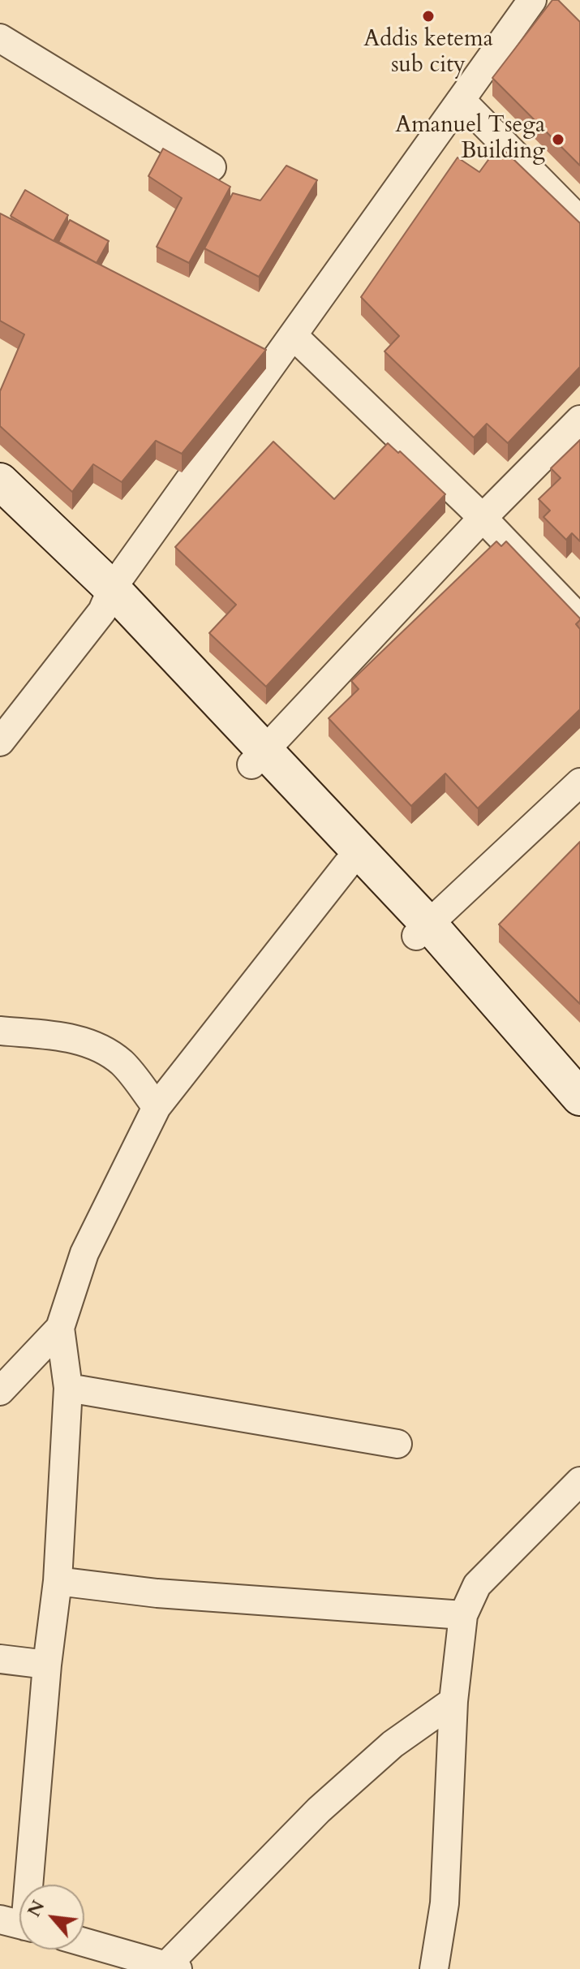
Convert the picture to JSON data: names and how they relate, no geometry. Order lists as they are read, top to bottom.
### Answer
{
  "places": ["Addis ketema sub city", "Amanuel Tsega Building"],
  "north": "top left"
}
